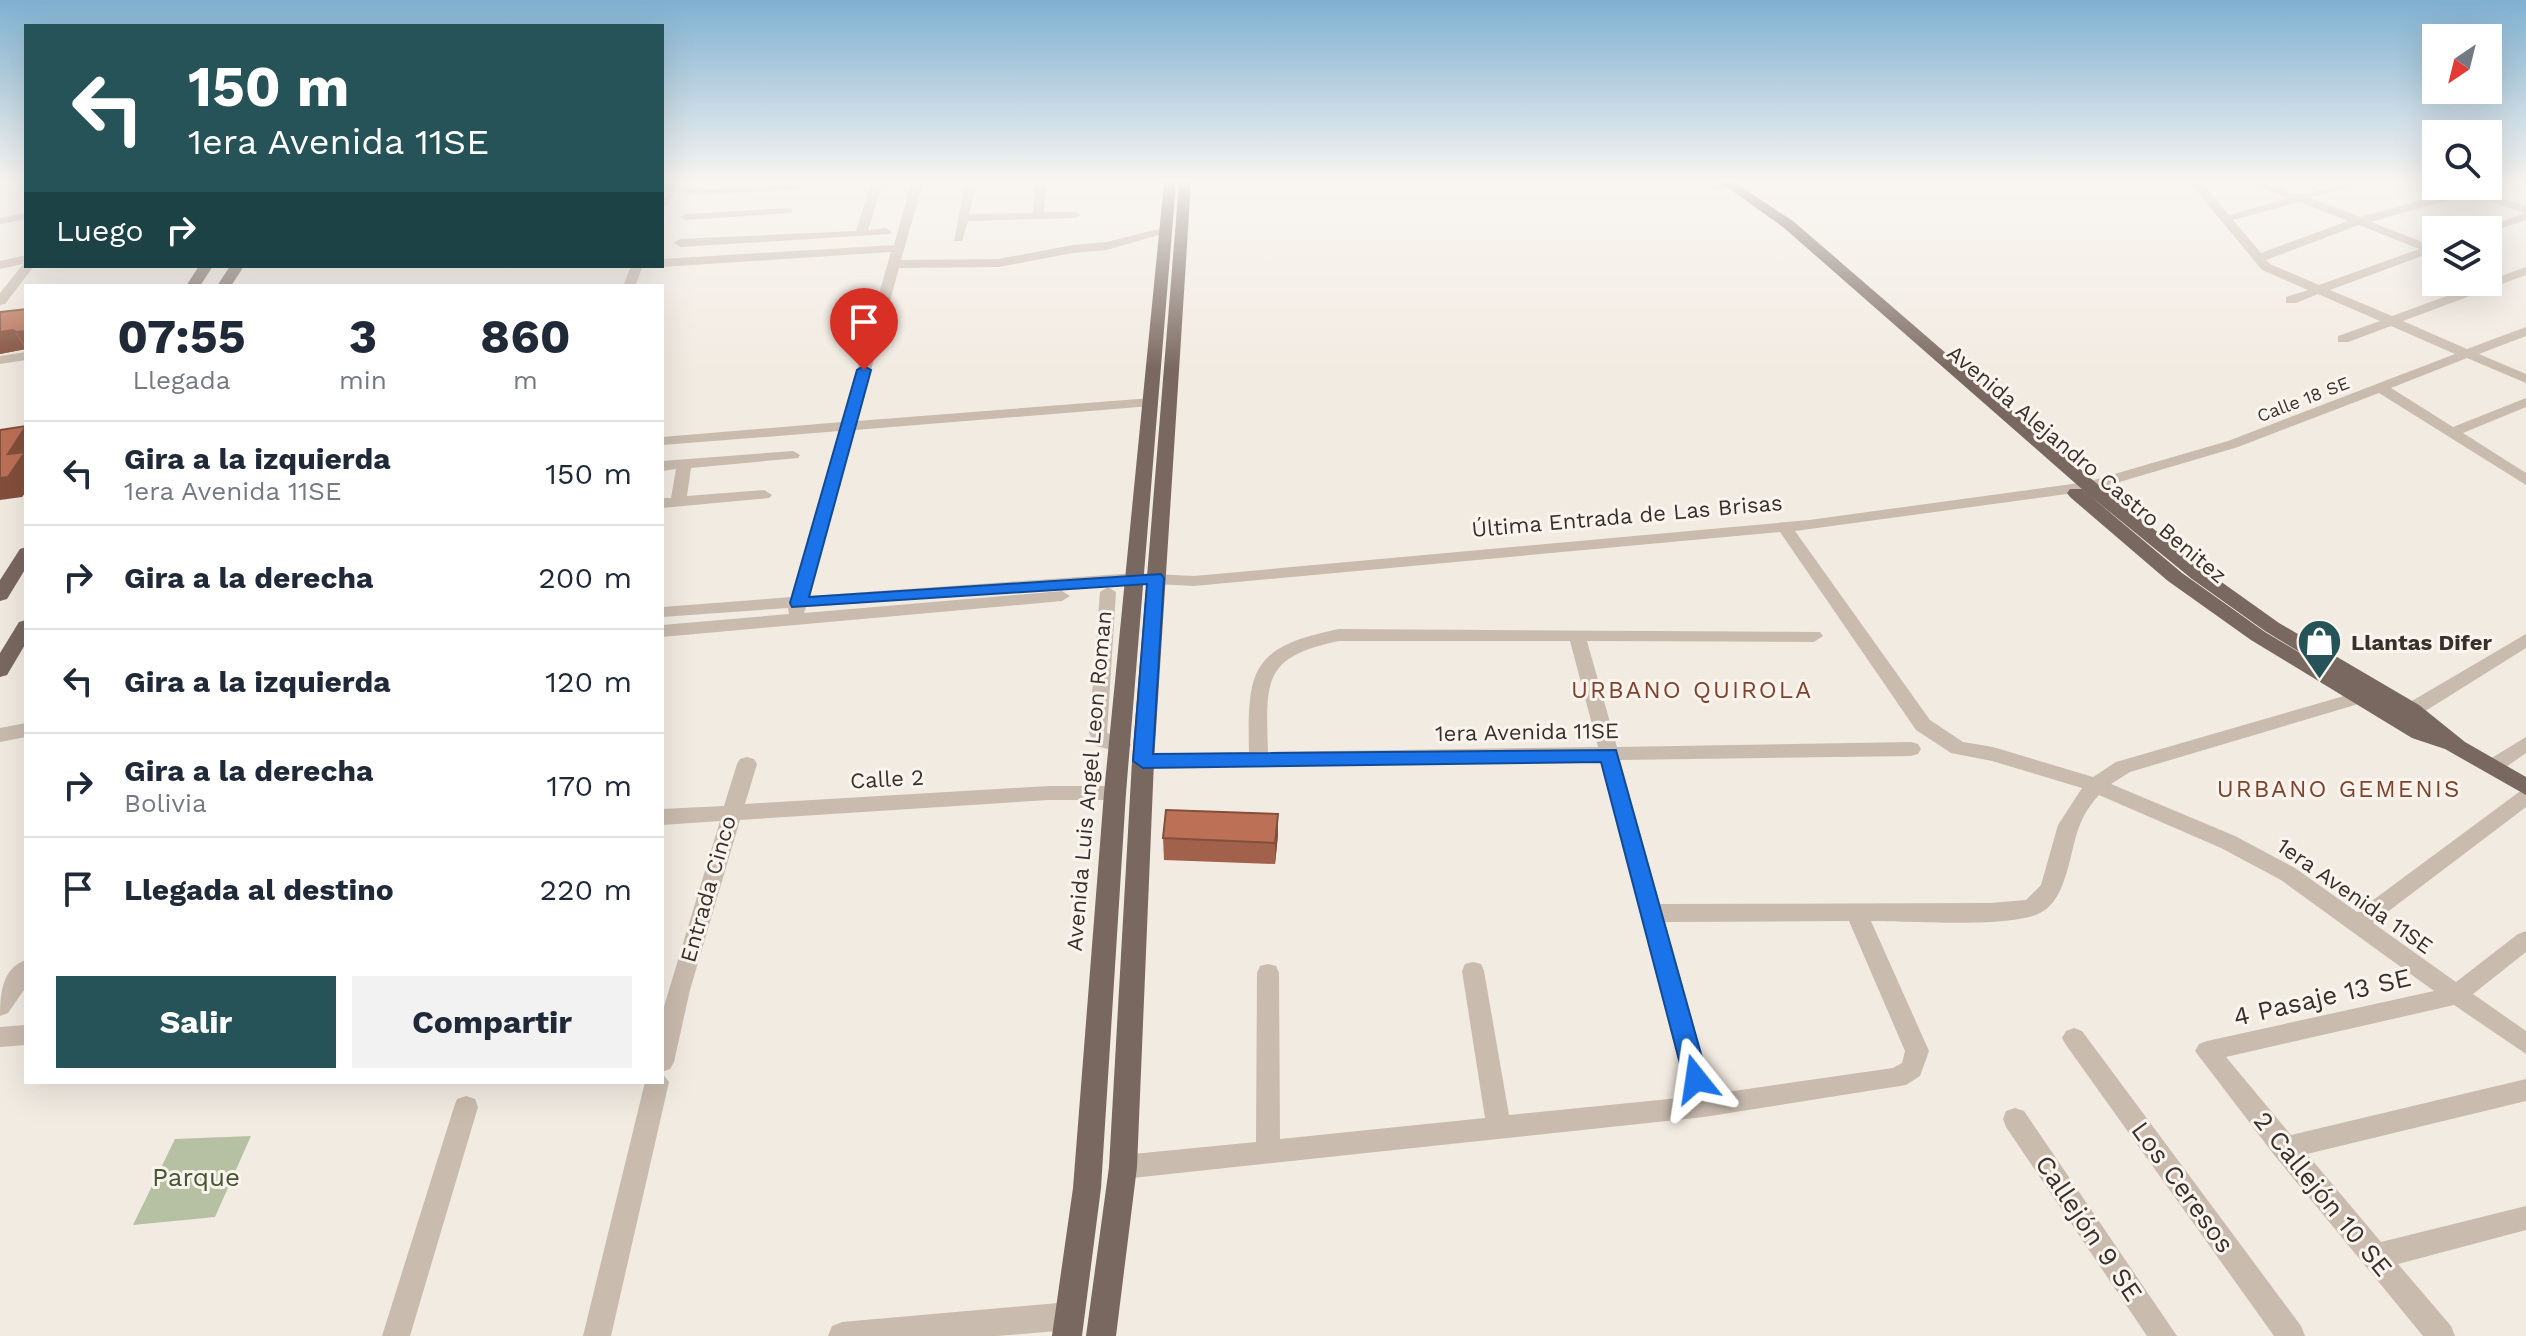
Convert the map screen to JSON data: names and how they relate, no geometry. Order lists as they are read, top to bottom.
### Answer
{
  "streets": {
    "main road": ["Avenida Alejandro Castro Benitez", "Avenida Luis Angel Leon Roman"],
    "street": [
      "Calle 18 SE",
      "Última Entrada de Las Brisas",
      "1era Avenida 11SE",
      "Calle 2",
      "Entrada Cinco",
      "4 Pasaje 13 SE",
      "Los Ceresos",
      "2 Callejón 10 SE",
      "Callejón 9 SE"
    ]
  },
  "crossings": [
    ["Calle 18 SE", "Avenida Alejandro Castro Benitez"],
    ["Calle 18 SE", "Última Entrada de Las Brisas"],
    ["Avenida Alejandro Castro Benitez", "Última Entrada de Las Brisas"],
    ["Última Entrada de Las Brisas", "1era Avenida 11SE"],
    ["Última Entrada de Las Brisas", "Avenida Luis Angel Leon Roman"],
    ["1era Avenida 11SE", "Avenida Luis Angel Leon Roman"],
    ["1era Avenida 11SE", "4 Pasaje 13 SE"],
    ["Calle 2", "Avenida Luis Angel Leon Roman"],
    ["Calle 2", "Entrada Cinco"],
    ["4 Pasaje 13 SE", "2 Callejón 10 SE"]
  ],
  "districts": ["URBANO QUIROLA", "URBANO GEMENIS"],
  "parks": ["Parque"],
  "places": {
    "shop": ["Llantas Difer"]
  },
  "north": "bottom left",
  "page": {
    "turn": ["150 m", "1era Avenida 11SE"],
    "then": "Luego",
    "eta": [
      "07:55",
      "Llegada",
      "3",
      "min",
      "860",
      "m"
    ],
    "list": [
      {
        "name": "Gira a la izquierda",
        "note": "1era Avenida 11SE",
        "value": "150 m"
      },
      {
        "name": "Gira a la derecha",
        "value": "200 m"
      },
      {
        "name": "Gira a la izquierda",
        "value": "120 m"
      },
      {
        "name": "Gira a la derecha",
        "note": "Bolivia",
        "value": "170 m"
      },
      {
        "name": "Llegada al destino",
        "value": "220 m"
      }
    ],
    "buttons": ["Salir", "Compartir"]
  }
}
